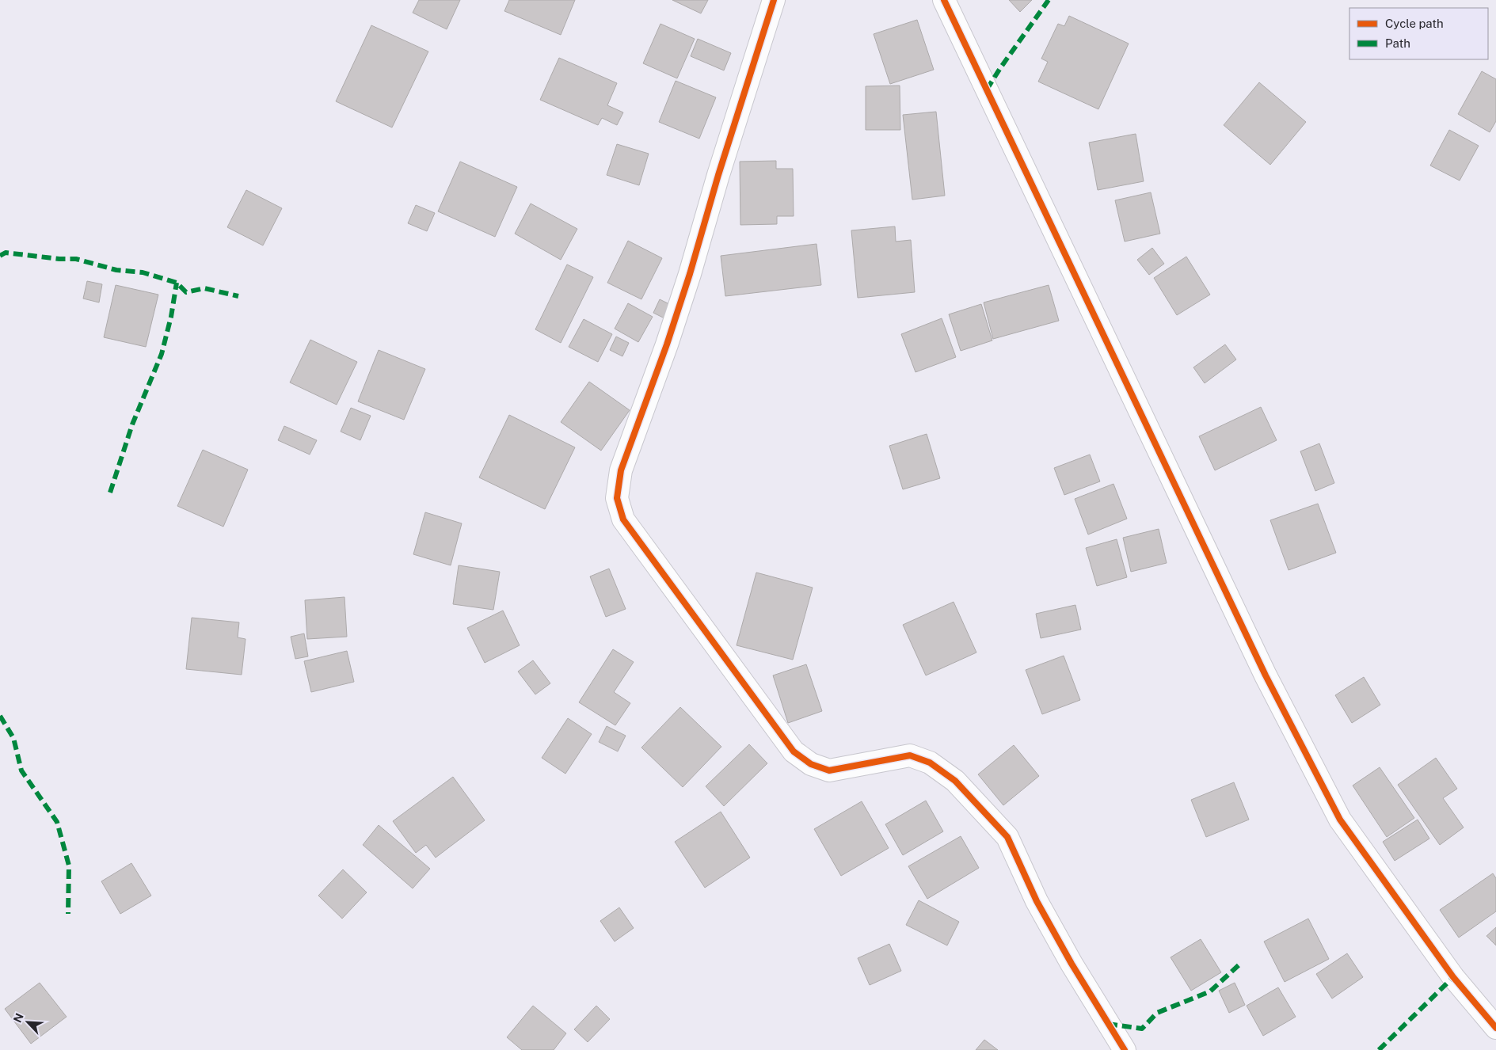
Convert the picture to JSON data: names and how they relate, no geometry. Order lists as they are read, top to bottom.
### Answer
{
  "legend": ["Cycle path", "Path"],
  "north": "top left"
}
